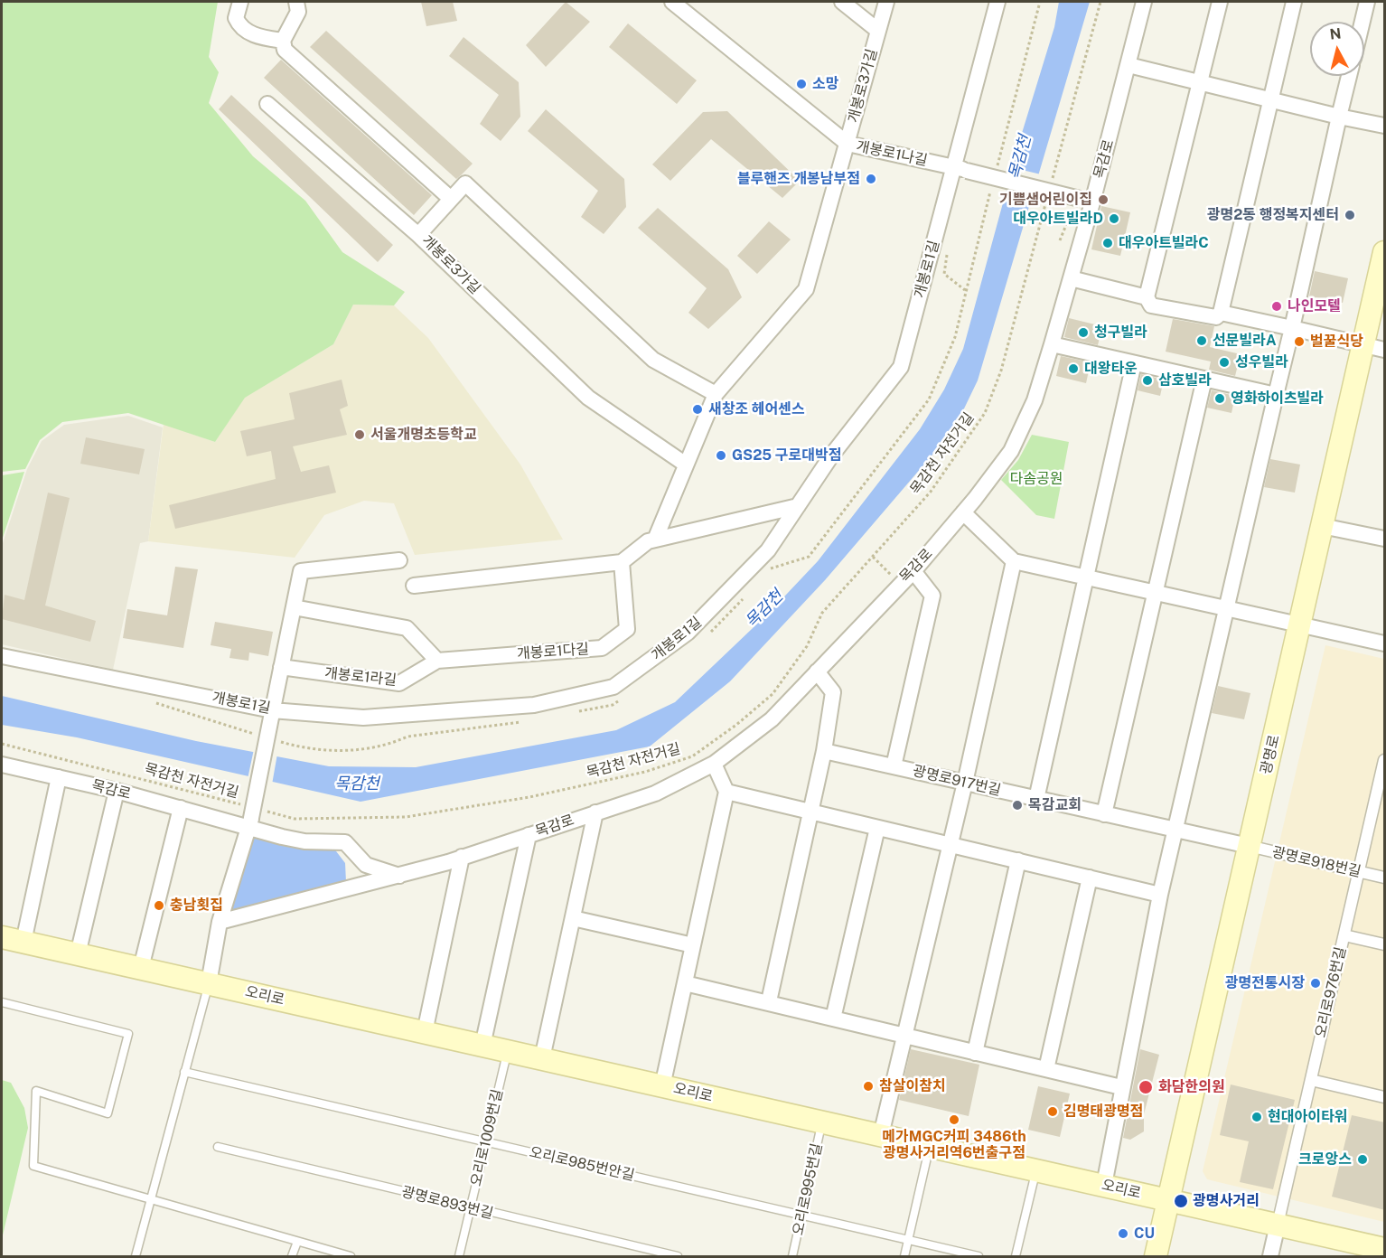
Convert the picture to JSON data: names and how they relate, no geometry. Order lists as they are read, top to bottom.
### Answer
{
  "streets": {
    "main road": ["광명로", "오리로"],
    "street": [
      "개봉로3가길",
      "개봉로1나길",
      "목감로",
      "개봉로1길",
      "개봉로1다길",
      "개봉로1라길",
      "광명로917번길",
      "광명로918번길",
      "오리로976번길"
    ],
    "lane": [
      "오리로1009번길",
      "오리로985번안길",
      "오리로995번길",
      "광명로893번길"
    ],
    "path": ["목감천 자전거길"]
  },
  "crossings": [
    ["개봉로3가길", "개봉로1나길"],
    ["개봉로1나길", "목감로"],
    ["개봉로1나길", "개봉로1길"],
    ["목감로", "목감천 자전거길"],
    ["개봉로1다길", "개봉로1라길"],
    ["광명로", "광명로917번길"],
    ["광명로", "광명로918번길"],
    ["광명로", "오리로"],
    ["광명로917번길", "광명로918번길"],
    ["광명로918번길", "오리로976번길"],
    ["오리로976번길", "오리로"],
    ["오리로", "오리로1009번길"],
    ["오리로", "오리로995번길"],
    ["오리로1009번길", "오리로985번안길"],
    ["오리로1009번길", "광명로893번길"],
    ["오리로985번안길", "오리로995번길"]
  ],
  "water": ["목감천"],
  "parks": ["다솜공원"],
  "places": [
    "소망",
    "블루핸즈 개봉남부점",
    "기쁨샘어린이집",
    "광명2동 행정복지센터",
    "대우아트빌라D",
    "대우아트빌라C",
    "나인모텔",
    "청구빌라",
    "선문빌라A",
    "벌꿀식당",
    "성우빌라",
    "대왕타운",
    "삼호빌라",
    "영화하이츠빌라",
    "새창조 헤어센스",
    "서울개명초등학교",
    "GS25 구로대박점",
    "목감교회",
    "충남횟집",
    "광명전통시장",
    "참살이참치",
    "화담한의원",
    "김명태광명점",
    "현대아이타워",
    "메가MGC커피 3486th 광명사거리역6번출구점",
    "크로앙스",
    "광명사거리",
    "CU"
  ],
  "north": "top"
}
